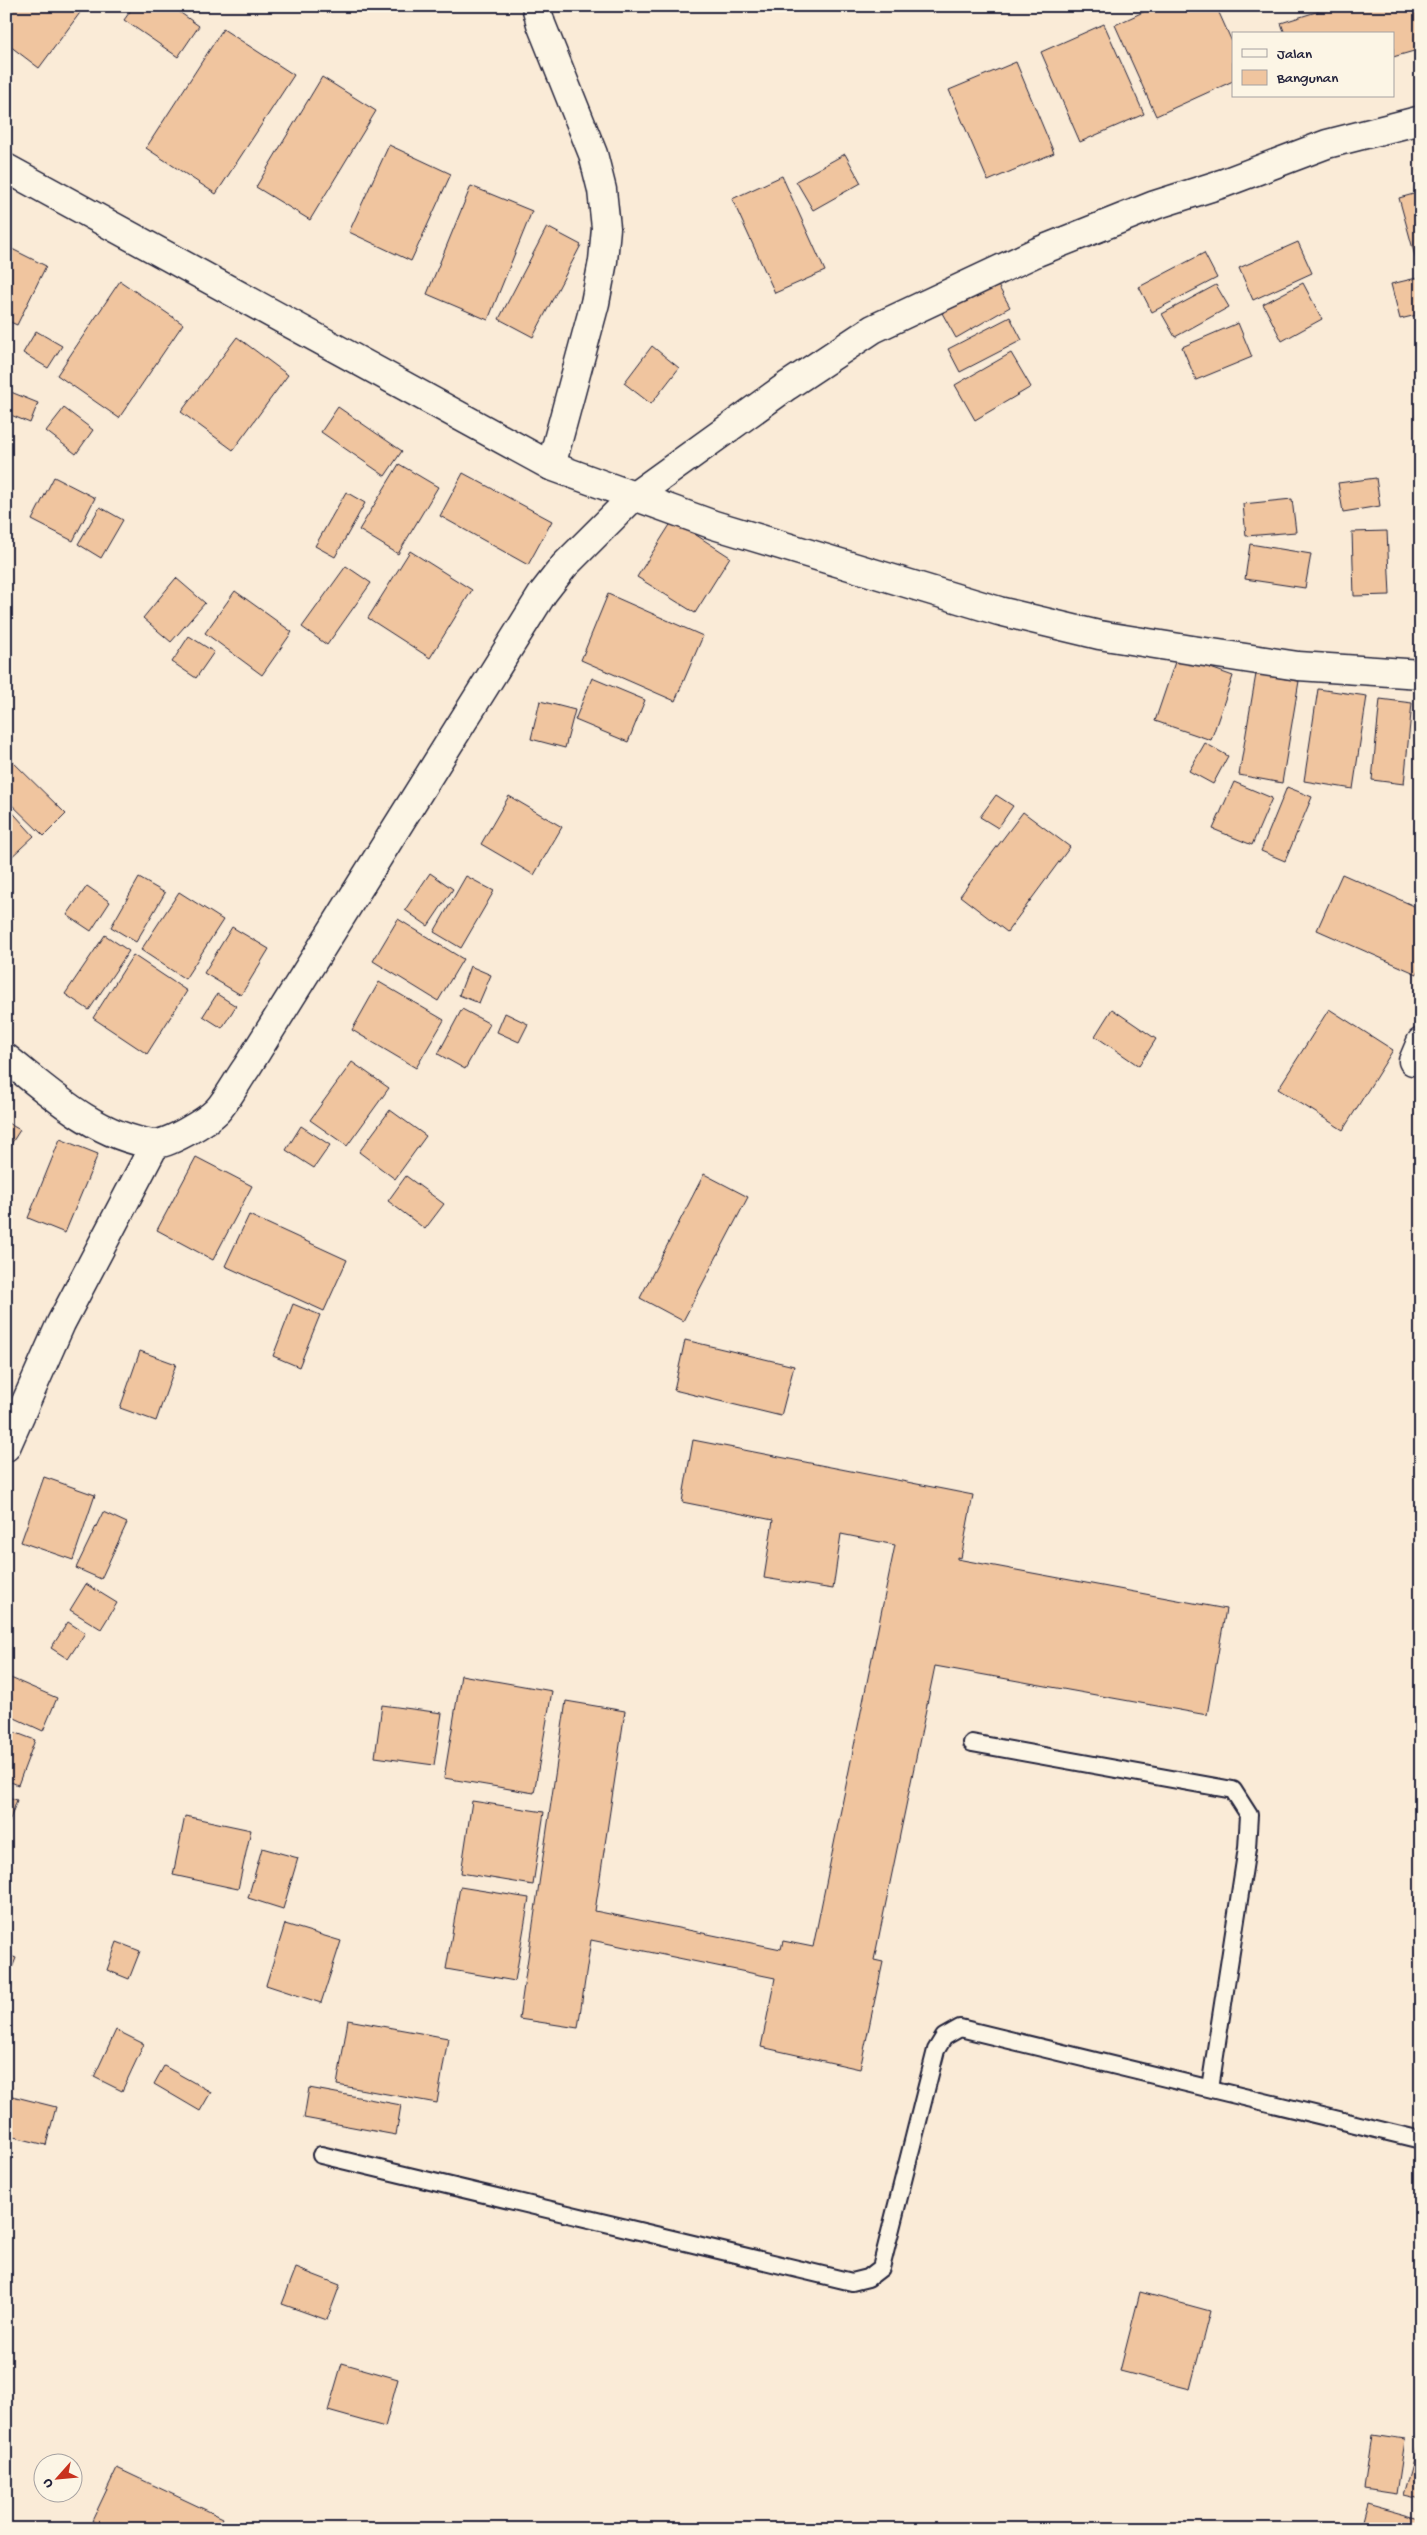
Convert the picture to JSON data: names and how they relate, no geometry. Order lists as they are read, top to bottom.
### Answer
{
  "legend": ["Jalan", "Bangunan"],
  "north": "bottom left"
}
